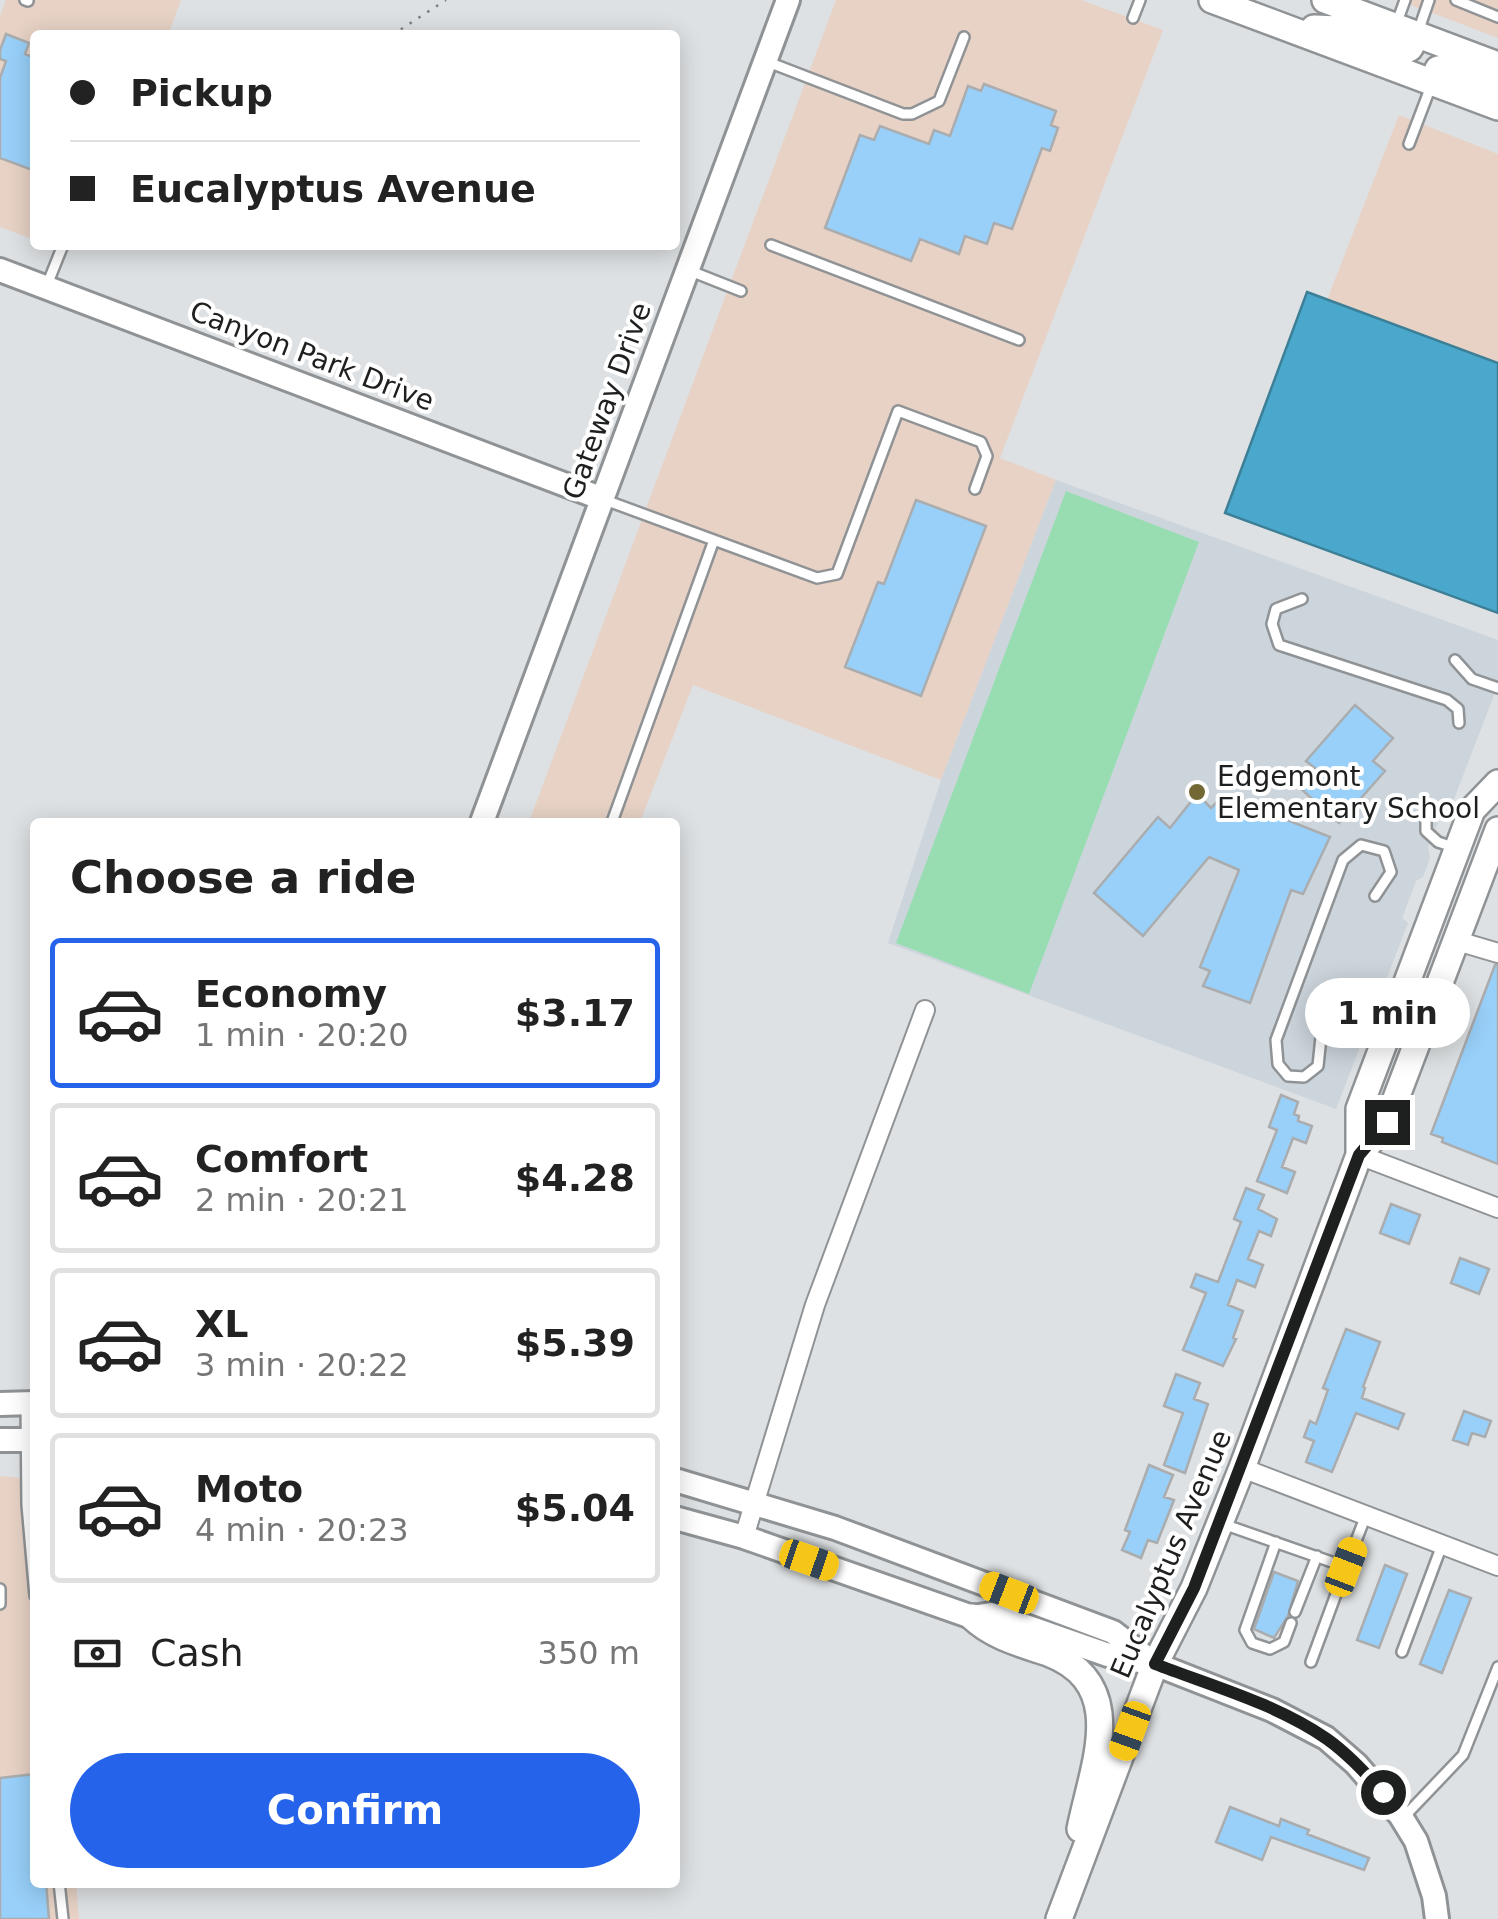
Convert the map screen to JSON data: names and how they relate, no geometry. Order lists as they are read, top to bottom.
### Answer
{
  "streets": {
    "main road": ["Eucalyptus Avenue"],
    "street": ["Canyon Park Drive", "Gateway Drive"]
  },
  "crossings": [
    ["Canyon Park Drive", "Gateway Drive"]
  ],
  "places": ["Edgemont Elementary School"],
  "page": {
    "banner": ["Pickup", "Eucalyptus Avenue"],
    "heading": "Choose a ride",
    "list": [
      {
        "name": "Economy",
        "note": "1 min · 20:20",
        "value": "$3.17"
      },
      {
        "name": "Comfort",
        "note": "2 min · 20:21",
        "value": "$4.28"
      },
      {
        "name": "XL",
        "note": "3 min · 20:22",
        "value": "$5.39"
      },
      {
        "name": "Moto",
        "note": "4 min · 20:23",
        "value": "$5.04"
      }
    ],
    "bubble": "1 min",
    "pay": ["Cash", "350 m"],
    "buttons": "Confirm"
  }
}
